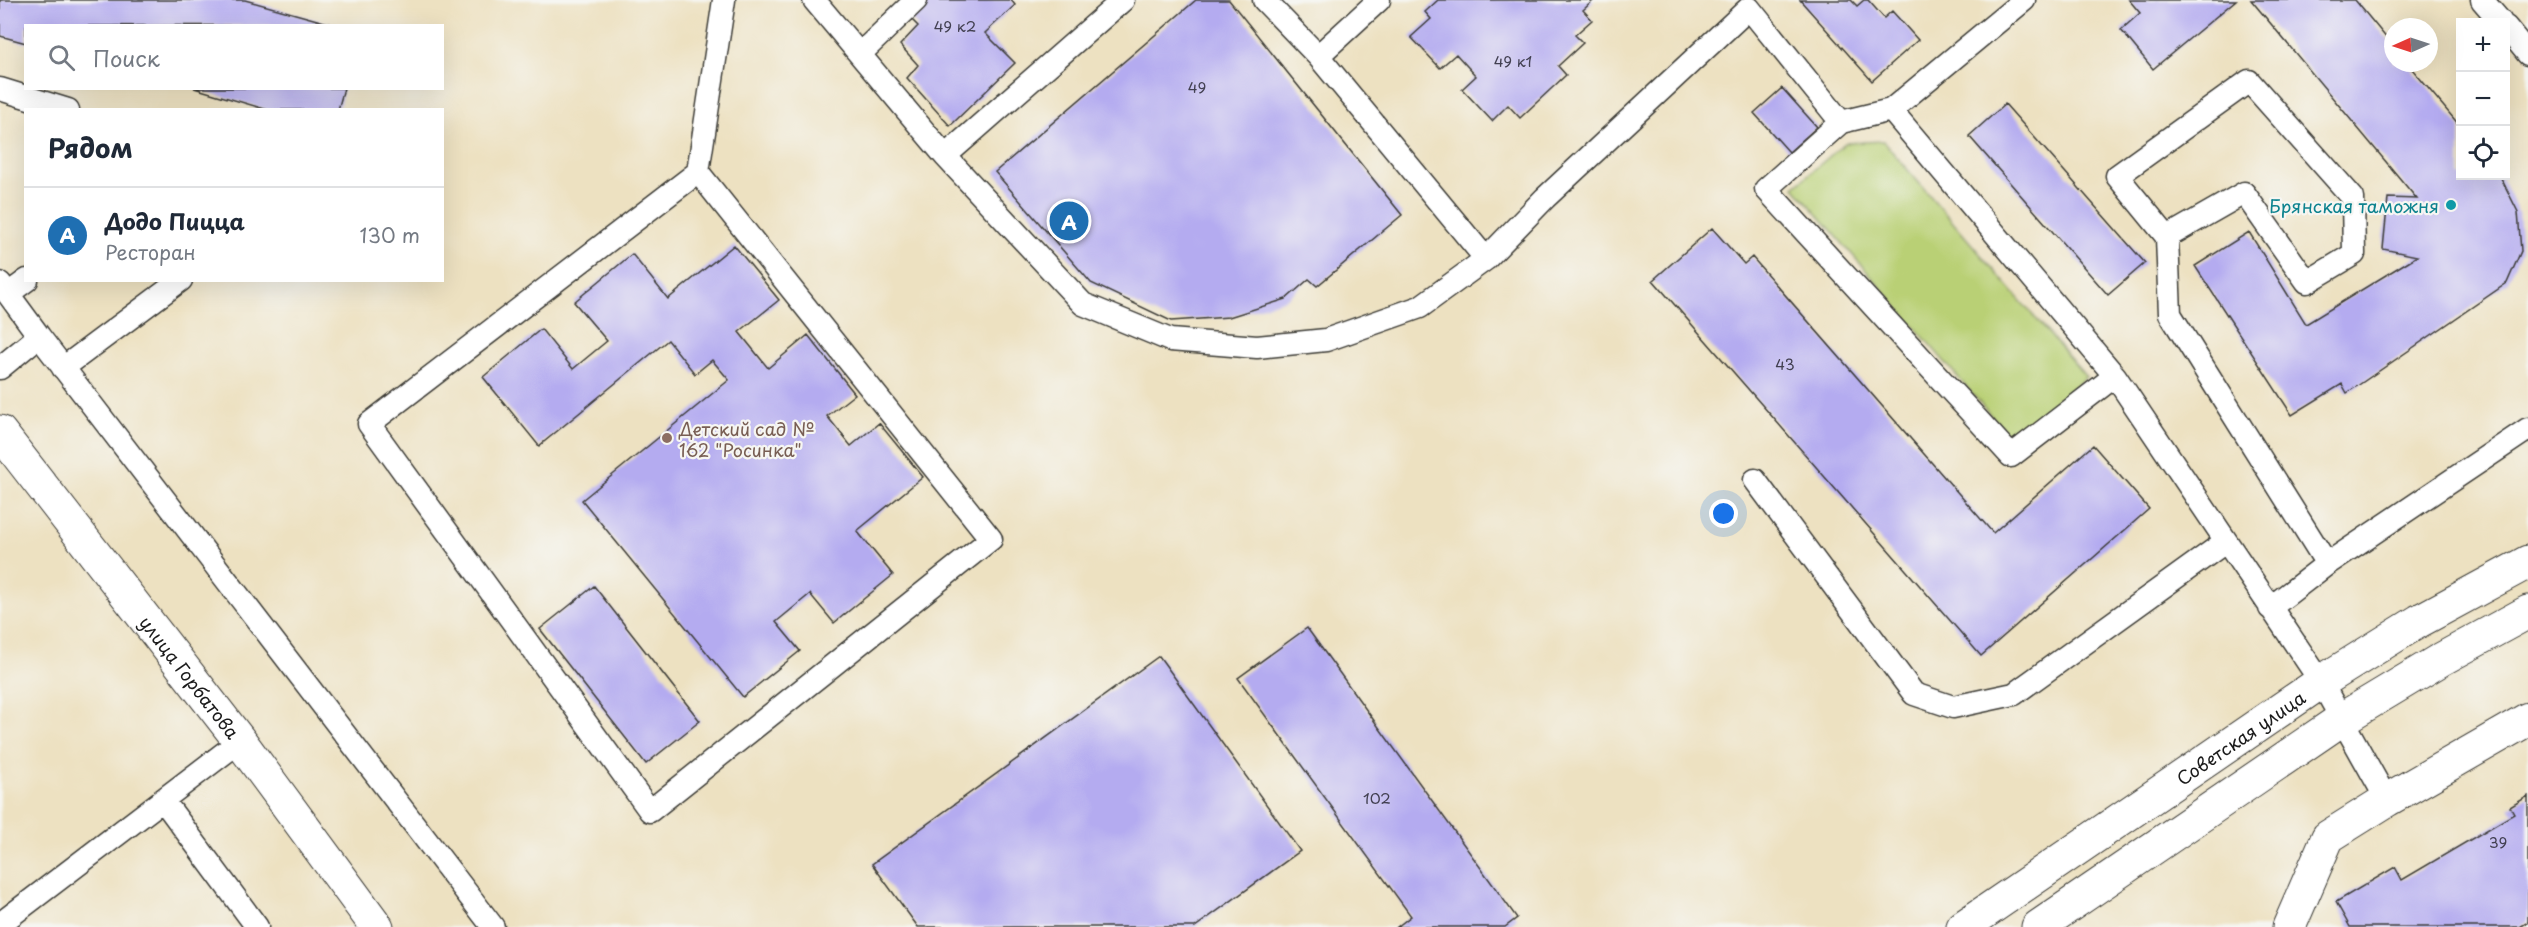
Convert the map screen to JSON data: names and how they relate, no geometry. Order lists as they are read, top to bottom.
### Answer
{
  "streets": {
    "main road": ["улица Горбатова", "Советская улица"]
  },
  "places": ["Брянская таможня", "Детский сад № 162 \"Росинка\""],
  "house_numbers": [
    "49 к2",
    "49 к1",
    "49",
    "43",
    "102",
    "39"
  ],
  "north": "left",
  "page": {
    "map_buttons": ["+", "−"],
    "search": "Поиск",
    "heading": "Рядом",
    "list": [
      {
        "mark": "A",
        "name": "Додо Пицца",
        "note": "Ресторан",
        "value": "130 m"
      }
    ],
    "pins": "A"
  }
}
